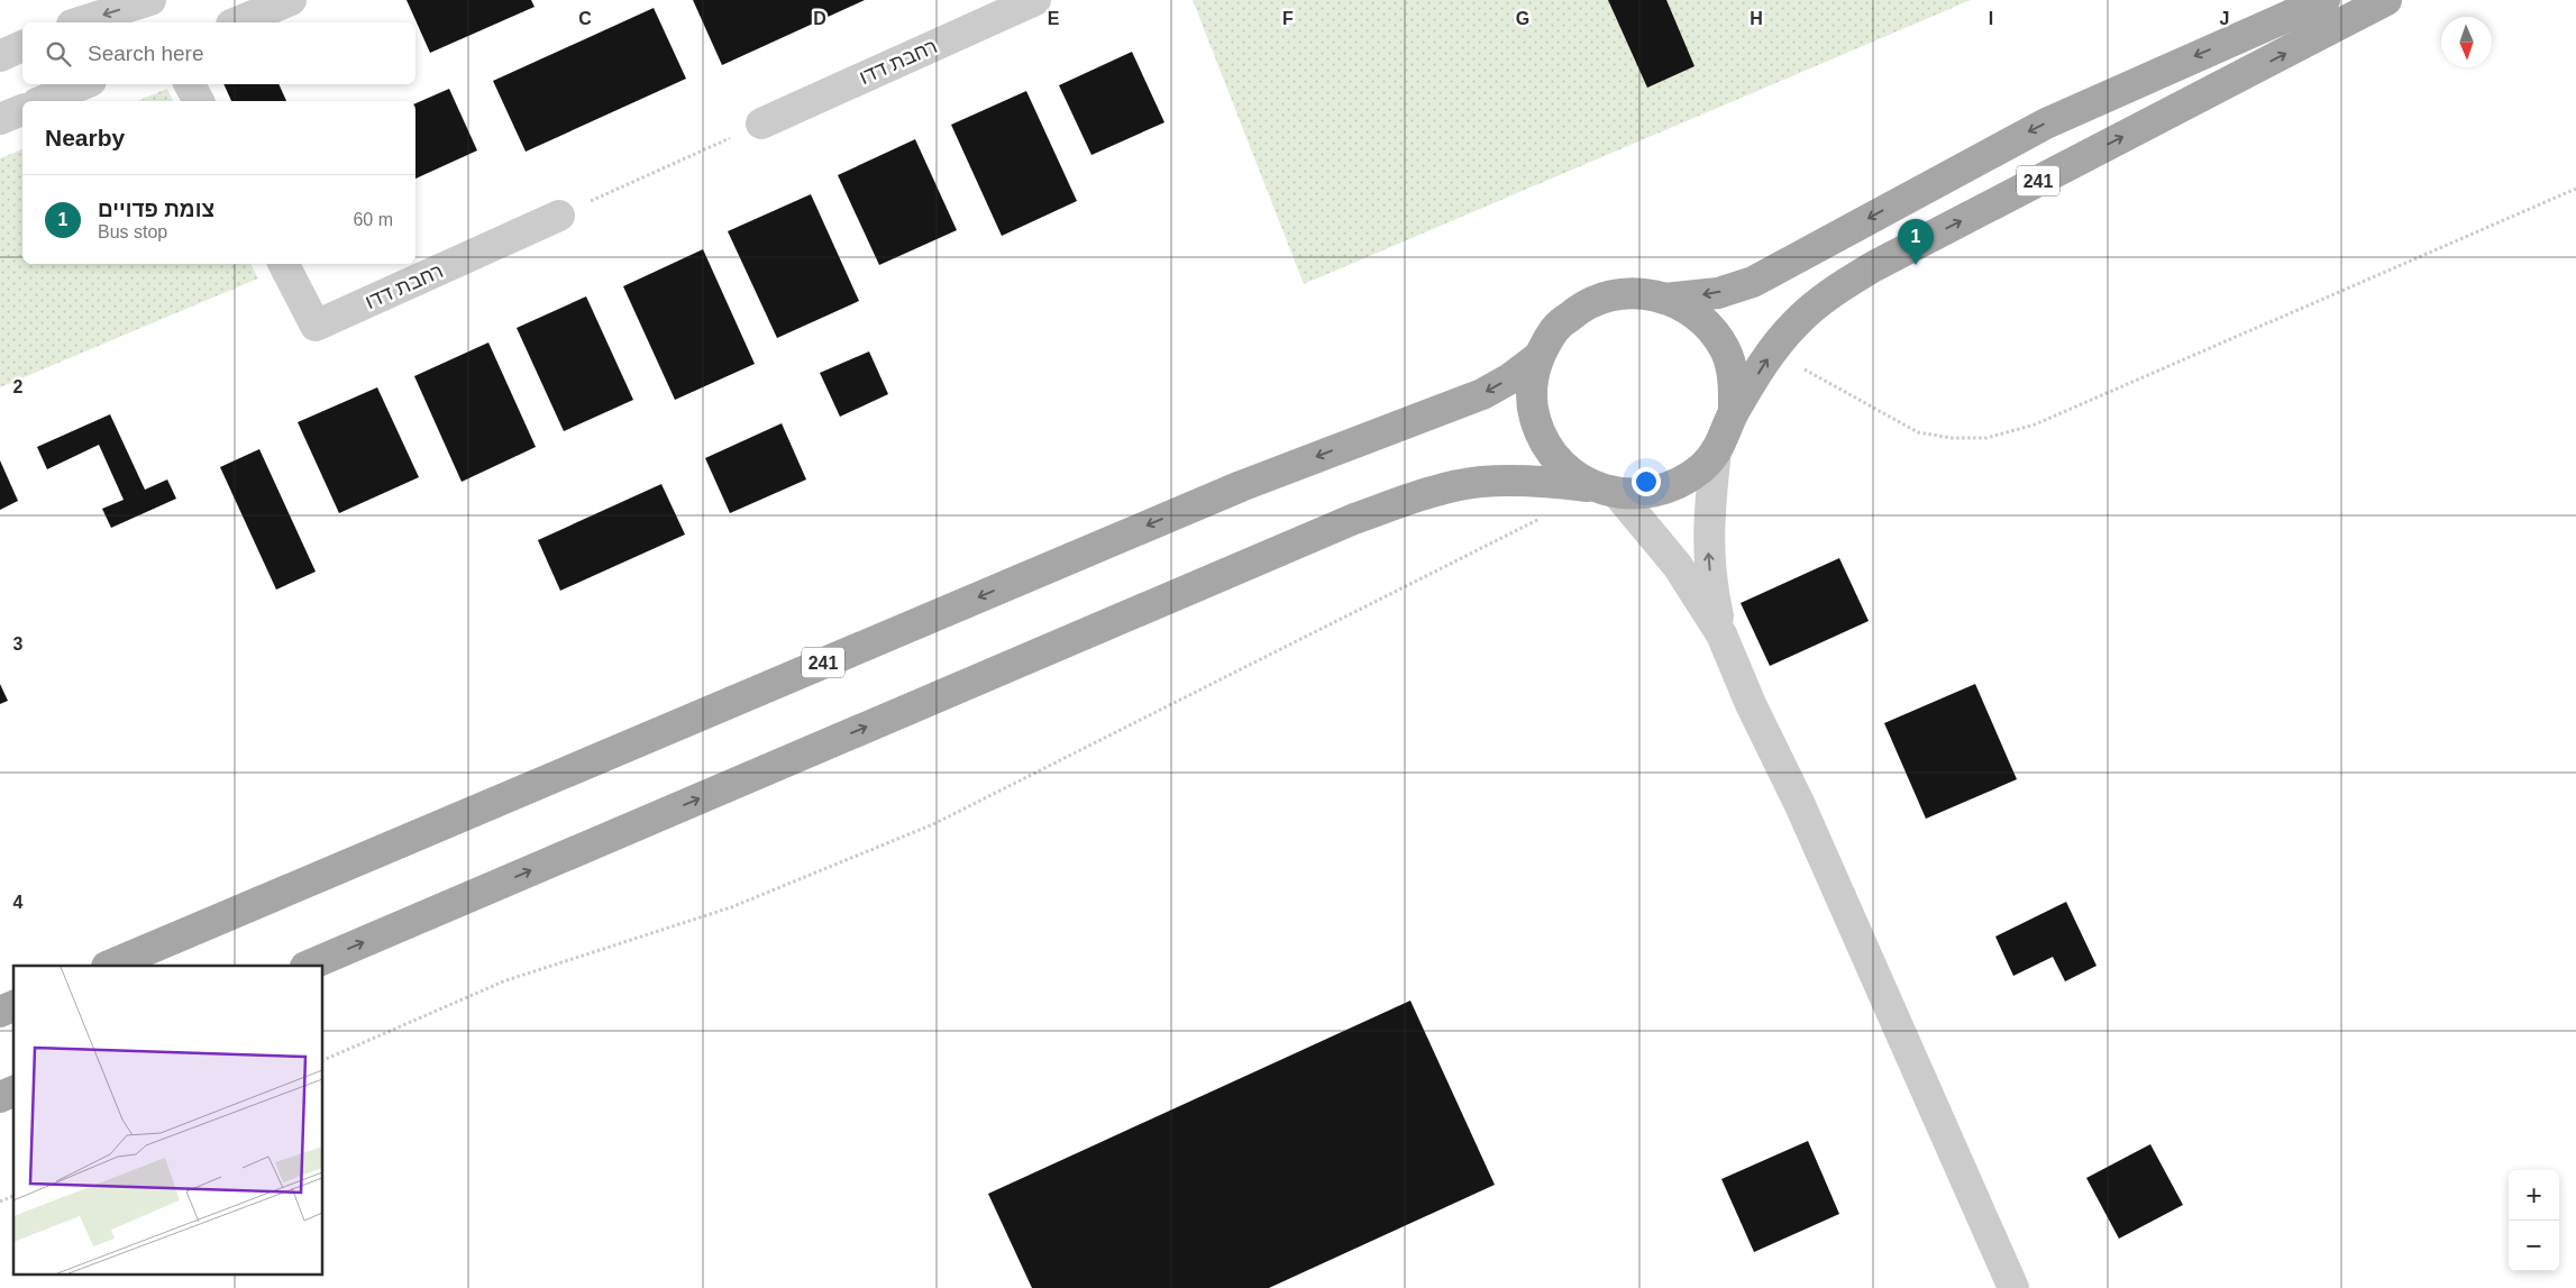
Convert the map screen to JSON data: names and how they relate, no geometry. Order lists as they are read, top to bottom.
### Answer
{
  "streets": {
    "main road": ["241"],
    "street": ["רחבת דדו"]
  },
  "north": "bottom",
  "page": {
    "search": "Search here",
    "heading": "Nearby",
    "list": [
      {
        "mark": "1",
        "name": "צומת פדויים",
        "note": "Bus stop",
        "value": "60 m"
      }
    ],
    "pins": "1",
    "map_buttons": ["+", "−"]
  },
  "grid": {
    "columns": [
      "C",
      "D",
      "E",
      "F",
      "G",
      "H",
      "I",
      "J"
    ],
    "rows": ["2", "3", "4"]
  }
}
